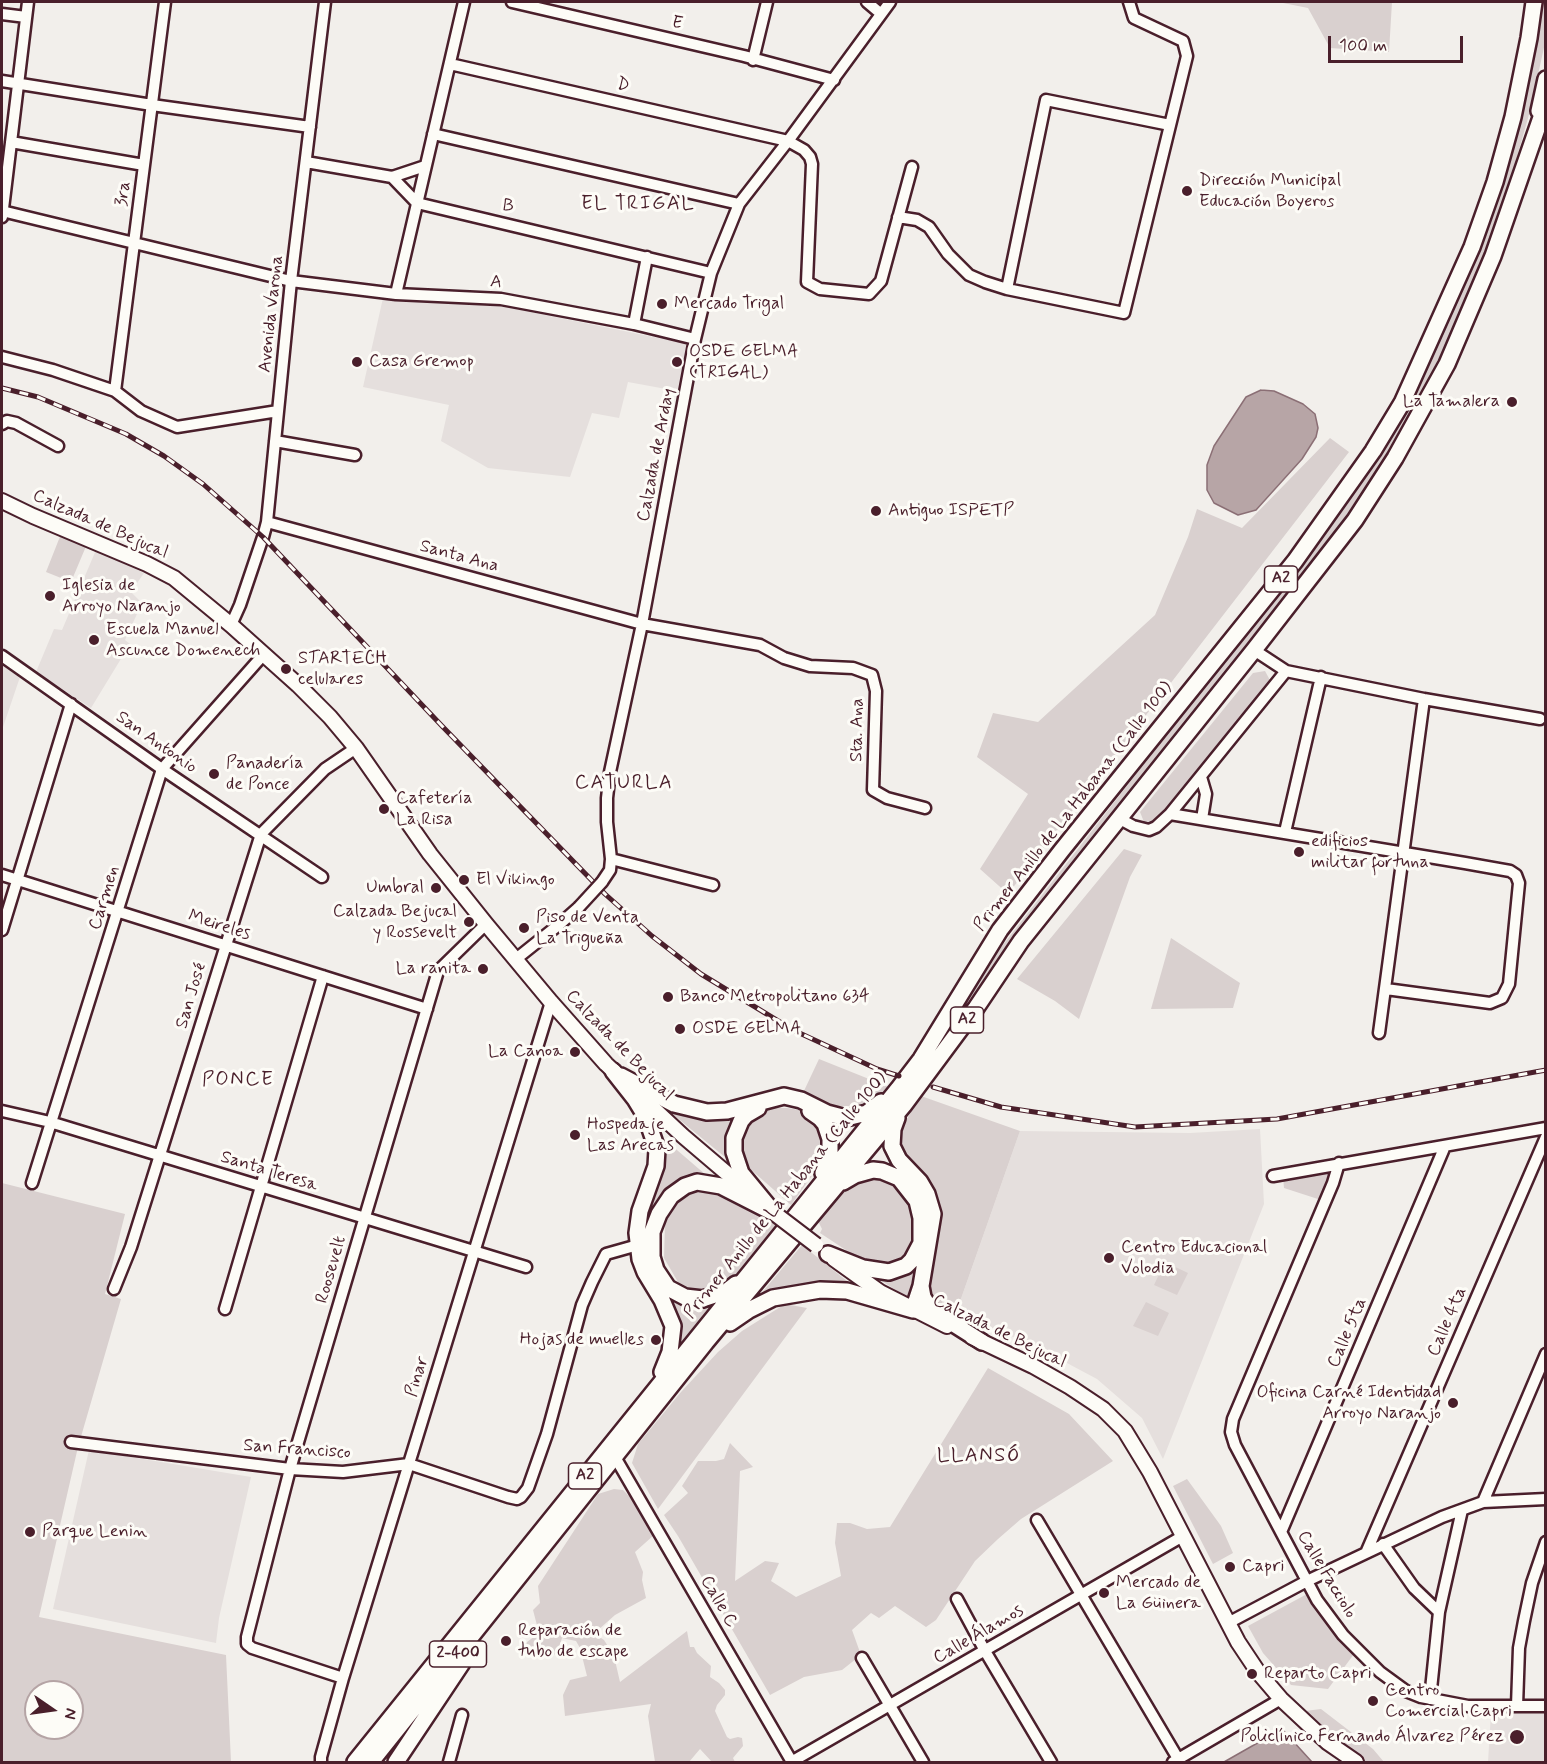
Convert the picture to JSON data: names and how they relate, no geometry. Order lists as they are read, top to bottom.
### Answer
{
  "streets": {
    "highway": ["A2", "Primer Anillo de La Habana (Calle 100)", "2-400"],
    "main road": ["Calzada de Bejucal"],
    "street": [
      "E",
      "D",
      "3ra",
      "B",
      "A",
      "Avenida Varona",
      "Calzada de Arday",
      "Santa Ana",
      "Sta. Ana",
      "San Antonio",
      "Carmen",
      "Meireles",
      "San José",
      "Santa Teresa",
      "Roosevelt",
      "Calle 4ta",
      "Calle 5ta",
      "Pinar",
      "San Francisco",
      "Calle Facciolo",
      "Calle C",
      "Calle Álamos"
    ]
  },
  "crossings": [
    ["E", "Calzada de Arday"],
    ["D", "Calzada de Arday"],
    ["3ra", "A"],
    ["B", "Calzada de Arday"],
    ["A", "Avenida Varona"],
    ["A", "Calzada de Arday"],
    ["Avenida Varona", "Calzada de Bejucal"],
    ["Avenida Varona", "Santa Ana"],
    ["Calzada de Arday", "Santa Ana"],
    ["Calzada de Arday", "Sta. Ana"],
    ["Calzada de Bejucal", "Carmen"],
    ["Calzada de Bejucal", "San José"],
    ["Calzada de Bejucal", "Roosevelt"],
    ["Calzada de Bejucal", "Pinar"],
    ["Calzada de Bejucal", "Calle Álamos"],
    ["Santa Ana", "Sta. Ana"],
    ["A2", "Primer Anillo de La Habana (Calle 100)"],
    ["A2", "2-400"],
    ["San Antonio", "Carmen"],
    ["San Antonio", "San José"],
    ["Primer Anillo de La Habana (Calle 100)", "Calle C"],
    ["Primer Anillo de La Habana (Calle 100)", "2-400"],
    ["Carmen", "Meireles"],
    ["Carmen", "Santa Teresa"],
    ["Meireles", "San José"],
    ["Meireles", "Roosevelt"],
    ["San José", "Santa Teresa"],
    ["Santa Teresa", "Roosevelt"],
    ["Santa Teresa", "Pinar"],
    ["Roosevelt", "Pinar"],
    ["Roosevelt", "San Francisco"],
    ["Calle 5ta", "Calle Facciolo"],
    ["Pinar", "San Francisco"],
    ["Calle C", "Calle Álamos"]
  ],
  "districts": [
    "EL TRIGAL",
    "CATURLA",
    "PONCE",
    "LLANSÓ"
  ],
  "places": [
    "Dirección Municipal Educación Boyeros",
    "Mercado Trigal",
    "Casa Gremop",
    "OSDE GELMA (TRIGAL)",
    "La Tamalera",
    "Antiguo ISPETP",
    "Iglesia de Arroyo Naranjo",
    "Escuela Manuel Ascunce Domenech",
    "STARTECH celulares",
    "Panadería de Ponce",
    "Cafetería La Risa",
    "edificios militar fortuna",
    "El Vikingo",
    "Umbral",
    "Calzada Bejucal y Rossevelt",
    "Piso de Venta La Trigueña",
    "La ranita",
    "Banco Metropolitano 634",
    "OSDE GELMA",
    "La Canoa",
    "Hospedaje Las Arecas",
    "Centro Educacional Volodia",
    "Hojas de muelles",
    "Oficina Carné Identidad Arroyo Naranjo",
    "Parque Lenin",
    "Capri",
    "Mercado de La Güinera",
    "Reparación de tubo de escape",
    "Reparto Capri",
    "Centro Comercial Capri",
    "Policlínico Fernando Álvarez Pérez"
  ],
  "scale_bar": "100 m",
  "north": "right"
}
